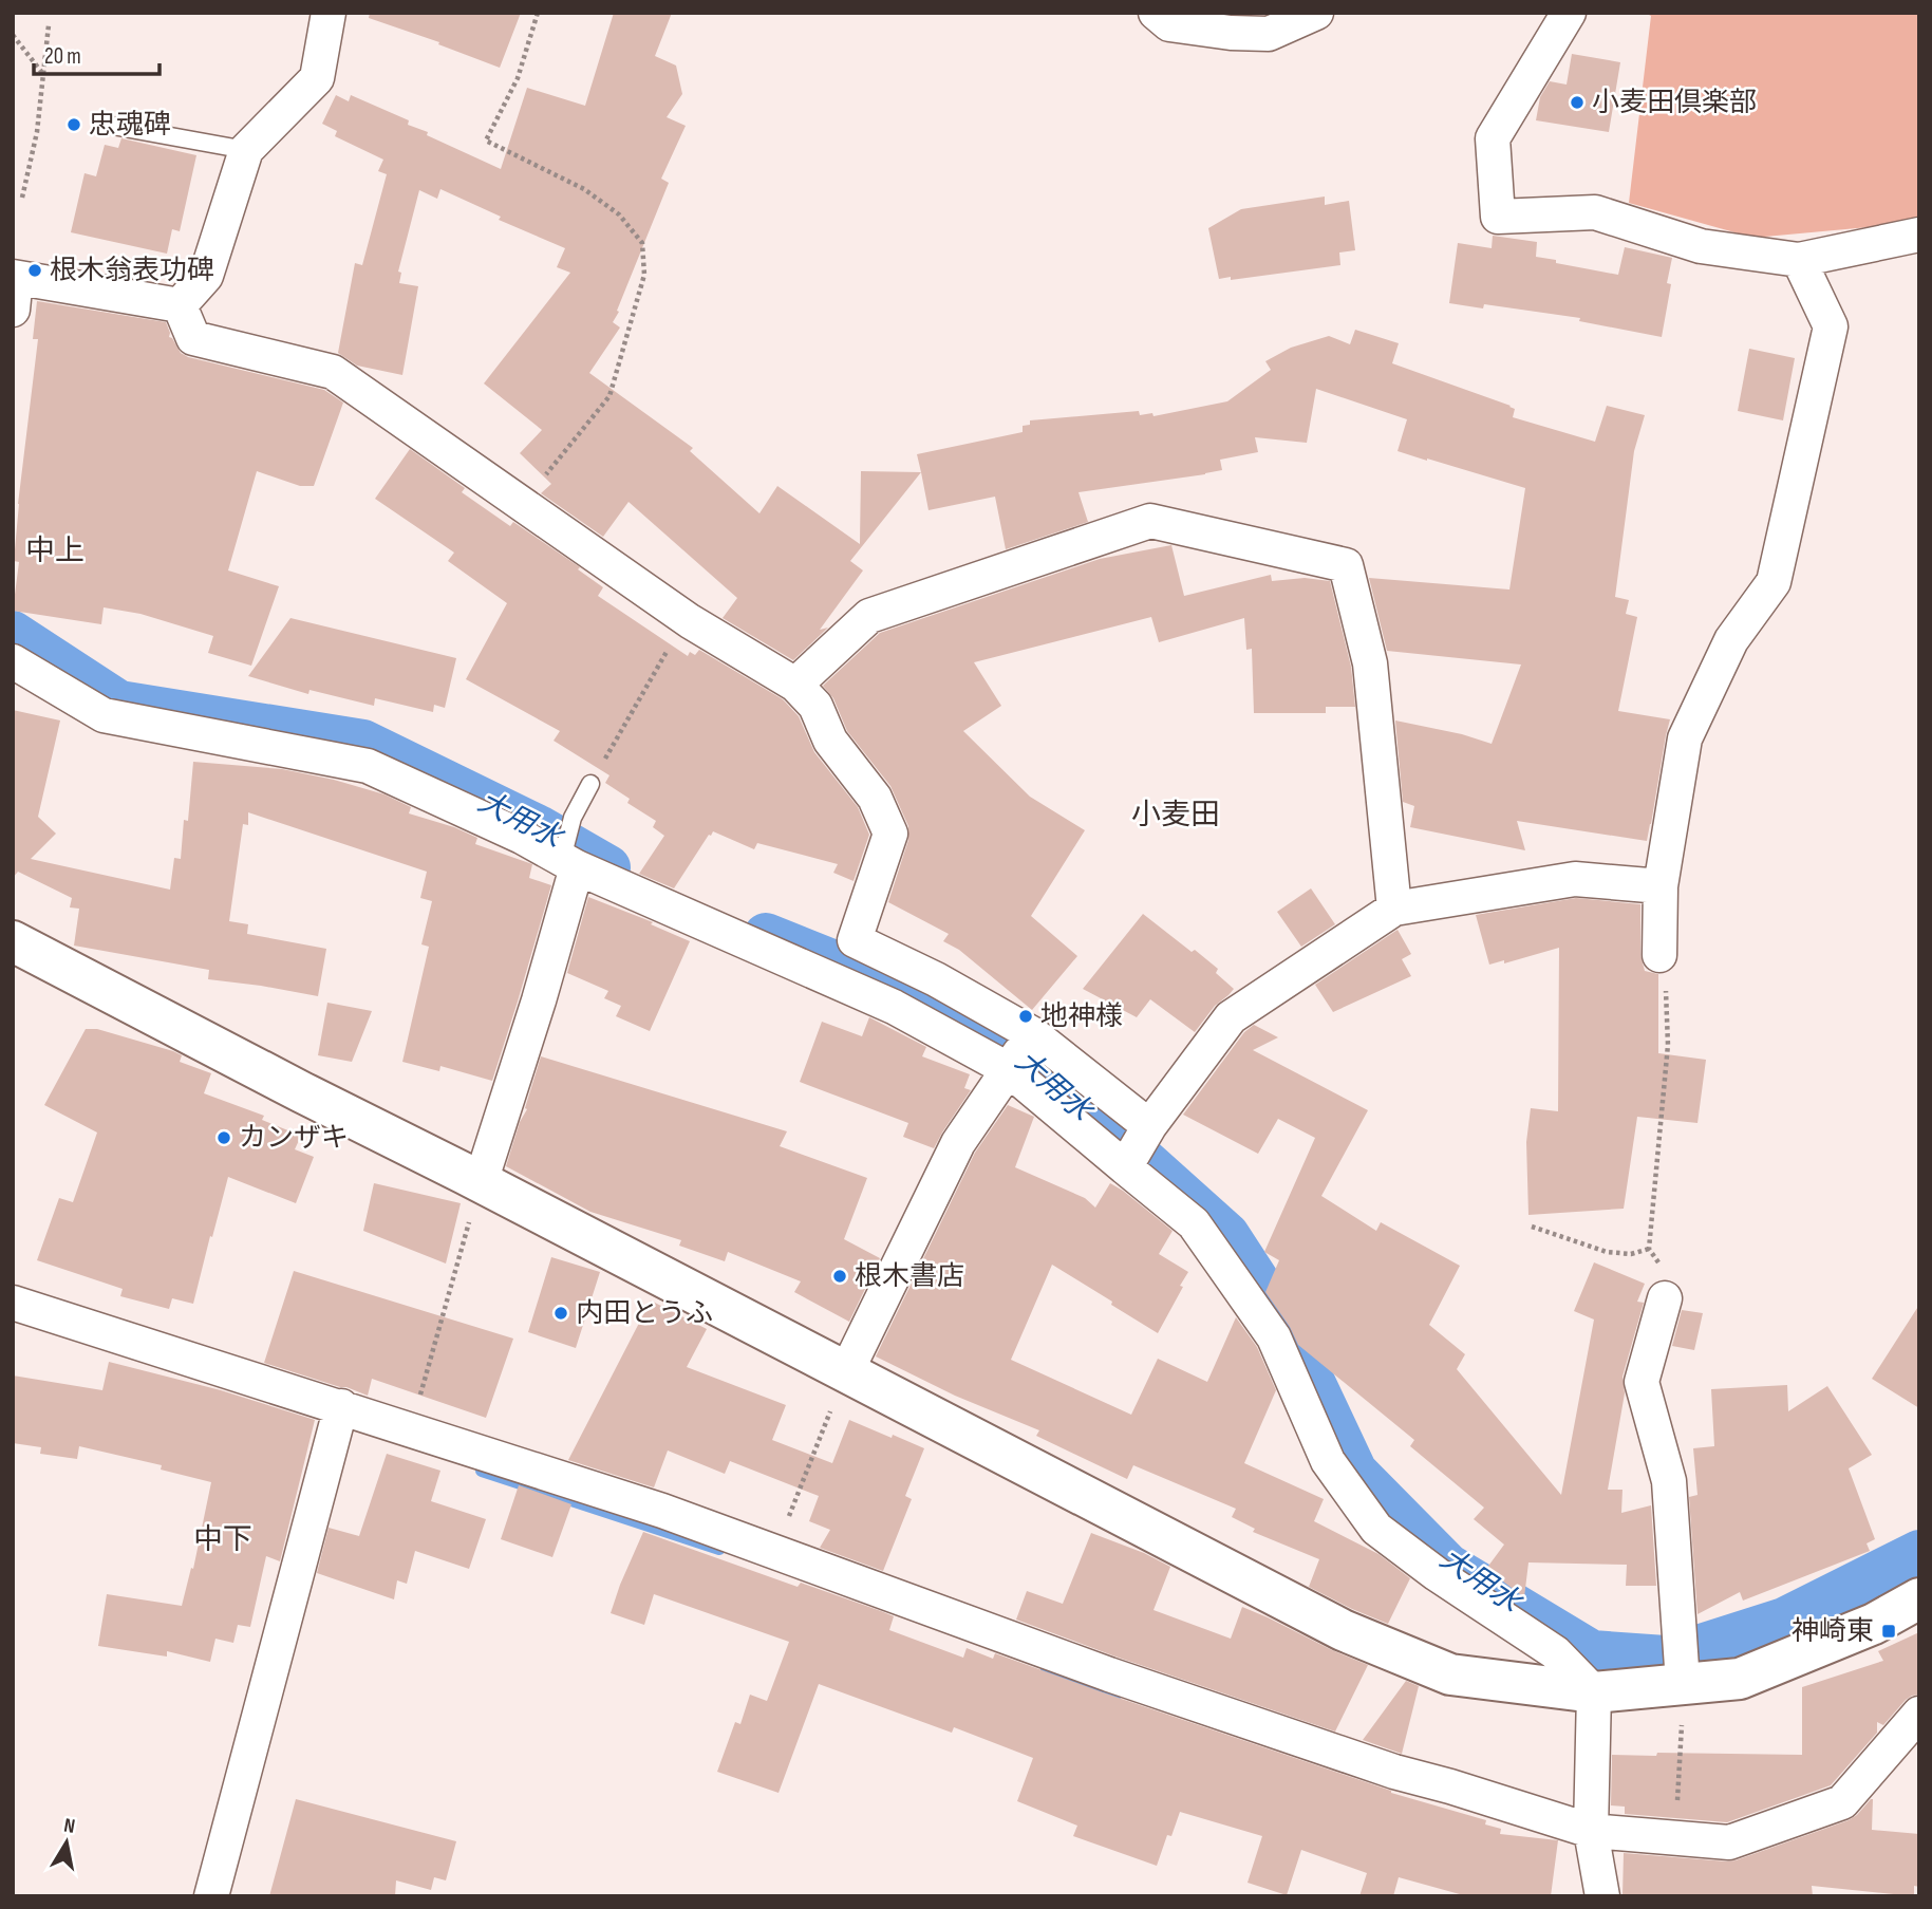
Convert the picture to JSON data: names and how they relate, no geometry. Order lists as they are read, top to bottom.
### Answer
{
  "districts": ["中上", "小麦田", "中下"],
  "water": ["大用水"],
  "places": {
    "other": [
      "小麦田倶楽部",
      "忠魂碑",
      "根木翁表功碑",
      "地神様",
      "カンザキ",
      "根木書店",
      "内田とうふ"
    ],
    "transit": ["神崎東"]
  },
  "scale_bar": "20 m",
  "north": "top"
}
